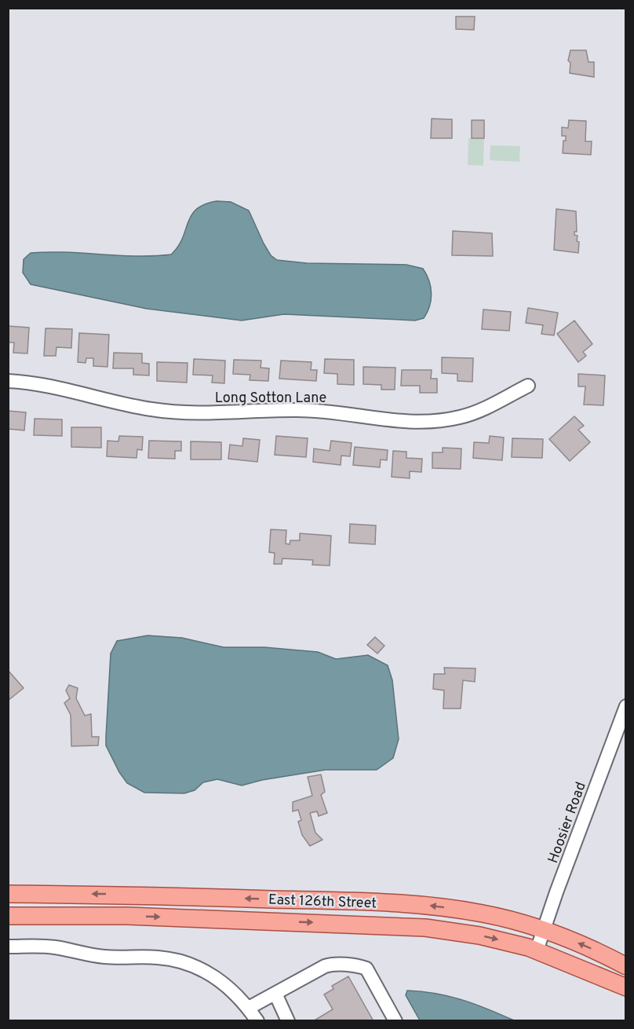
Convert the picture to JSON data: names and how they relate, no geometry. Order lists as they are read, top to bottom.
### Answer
{
  "streets": {
    "main road": ["East 126th Street"],
    "street": ["Long Sotton Lane", "Hoosier Road"]
  },
  "crossings": [
    ["Hoosier Road", "East 126th Street"]
  ]
}
